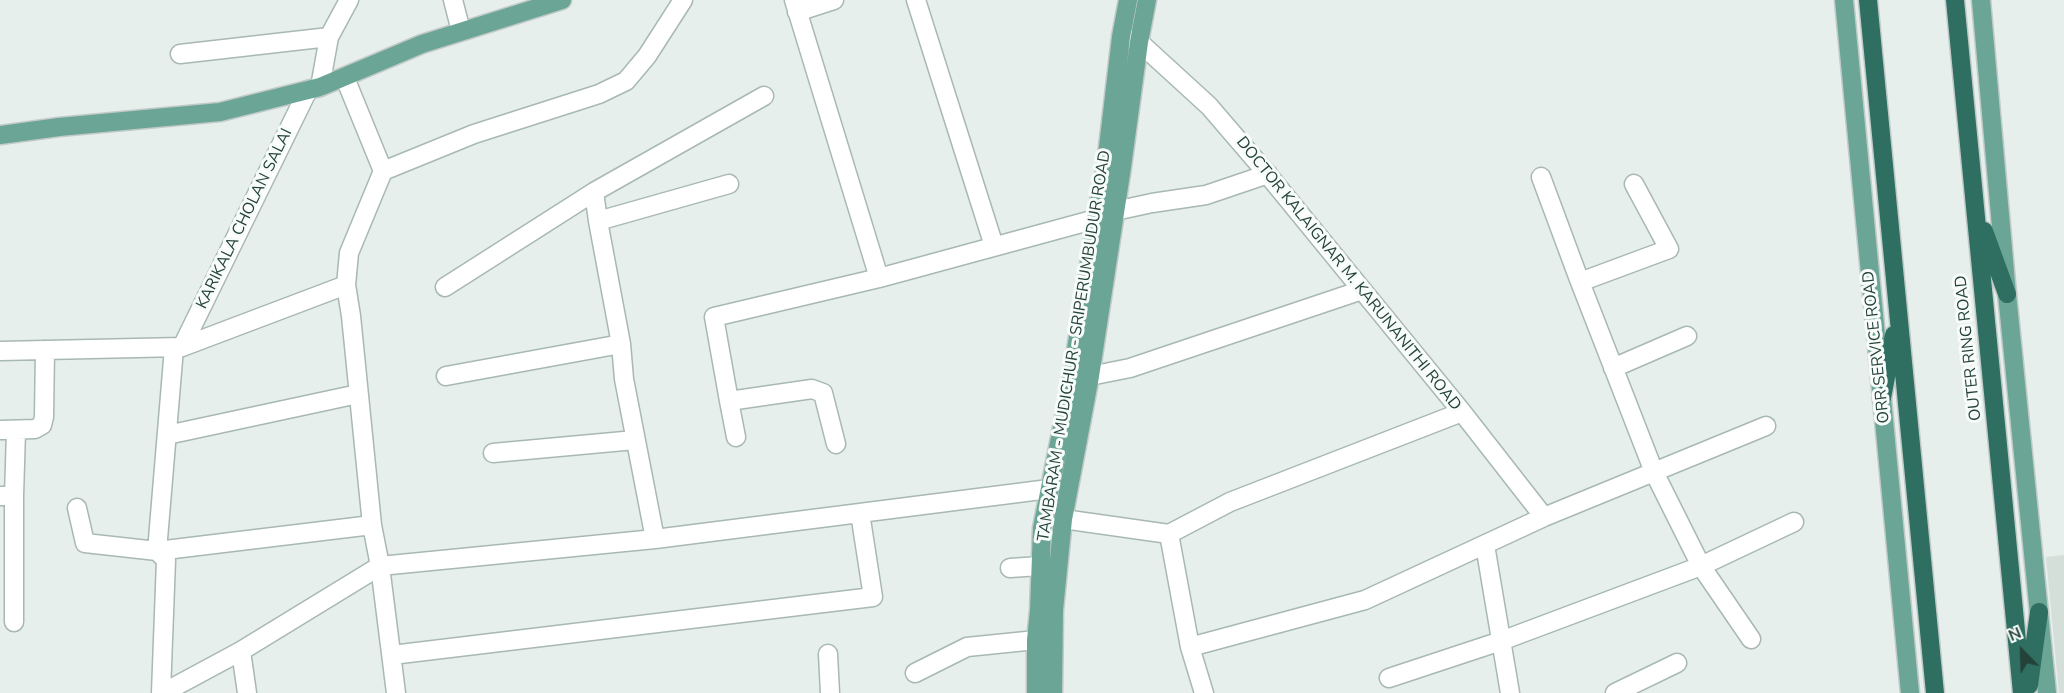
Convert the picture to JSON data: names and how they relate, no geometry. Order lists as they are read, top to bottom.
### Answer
{
  "streets": {
    "highway": ["OUTER RING ROAD"],
    "main road": ["TAMBARAM - MUDICHUR - SRIPERUMBUDUR ROAD", "ORR SERVICE ROAD"],
    "street": ["KARIKALA CHOLAN SALAI", "DOCTOR KALAIGNAR M. KARUNANITHI ROAD"]
  },
  "crossings": [
    ["DOCTOR KALAIGNAR M. KARUNANITHI ROAD", "TAMBARAM - MUDICHUR - SRIPERUMBUDUR ROAD"]
  ],
  "north": "top left"
}
